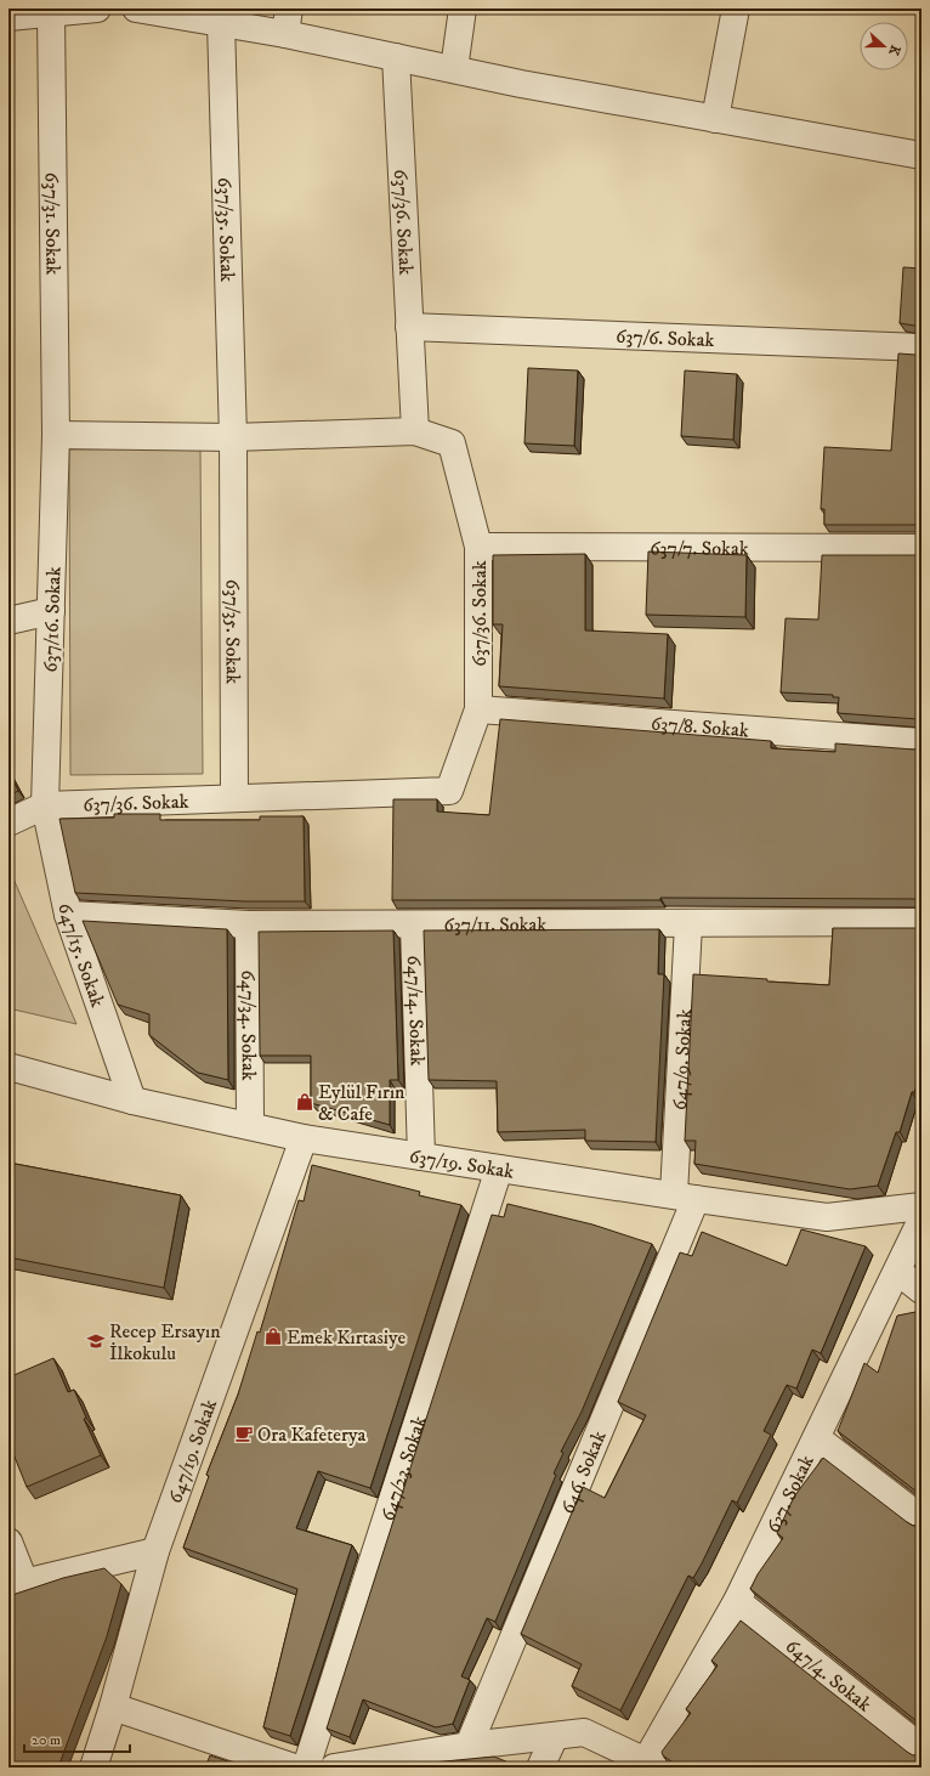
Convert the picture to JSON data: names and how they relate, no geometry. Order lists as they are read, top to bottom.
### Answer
{
  "streets": {
    "street": [
      "637/36. Sokak",
      "637/31. Sokak",
      "637/35. Sokak",
      "637/6. Sokak",
      "637/7. Sokak",
      "637/16. Sokak",
      "637/8. Sokak",
      "637/11. Sokak",
      "647/15. Sokak",
      "647/14. Sokak",
      "647/34. Sokak",
      "647/9. Sokak",
      "637/19. Sokak",
      "647/19. Sokak",
      "647/23. Sokak",
      "646. Sokak",
      "637. Sokak",
      "647/4. Sokak"
    ]
  },
  "crossings": [
    ["637/36. Sokak", "637/35. Sokak"],
    ["637/36. Sokak", "637/6. Sokak"],
    ["637/36. Sokak", "637/7. Sokak"],
    ["637/36. Sokak", "637/16. Sokak"],
    ["637/36. Sokak", "637/8. Sokak"],
    ["637/36. Sokak", "647/15. Sokak"],
    ["637/31. Sokak", "637/16. Sokak"],
    ["637/16. Sokak", "647/15. Sokak"],
    ["637/11. Sokak", "647/15. Sokak"],
    ["637/11. Sokak", "647/14. Sokak"],
    ["637/11. Sokak", "647/34. Sokak"],
    ["637/11. Sokak", "647/9. Sokak"],
    ["647/15. Sokak", "637/19. Sokak"],
    ["647/14. Sokak", "637/19. Sokak"],
    ["647/34. Sokak", "637/19. Sokak"],
    ["647/9. Sokak", "637/19. Sokak"],
    ["647/9. Sokak", "646. Sokak"],
    ["637/19. Sokak", "647/19. Sokak"],
    ["637/19. Sokak", "647/23. Sokak"],
    ["637/19. Sokak", "646. Sokak"],
    ["637. Sokak", "647/4. Sokak"]
  ],
  "places": {
    "shop": ["Eylül Fırın & Cafe", "Emek Kırtasiye"],
    "school or university": ["Recep Ersayın İlkokulu"],
    "cafe": ["Ora Kafeterya"]
  },
  "scale_bar": "20 m",
  "north": "right"
}
